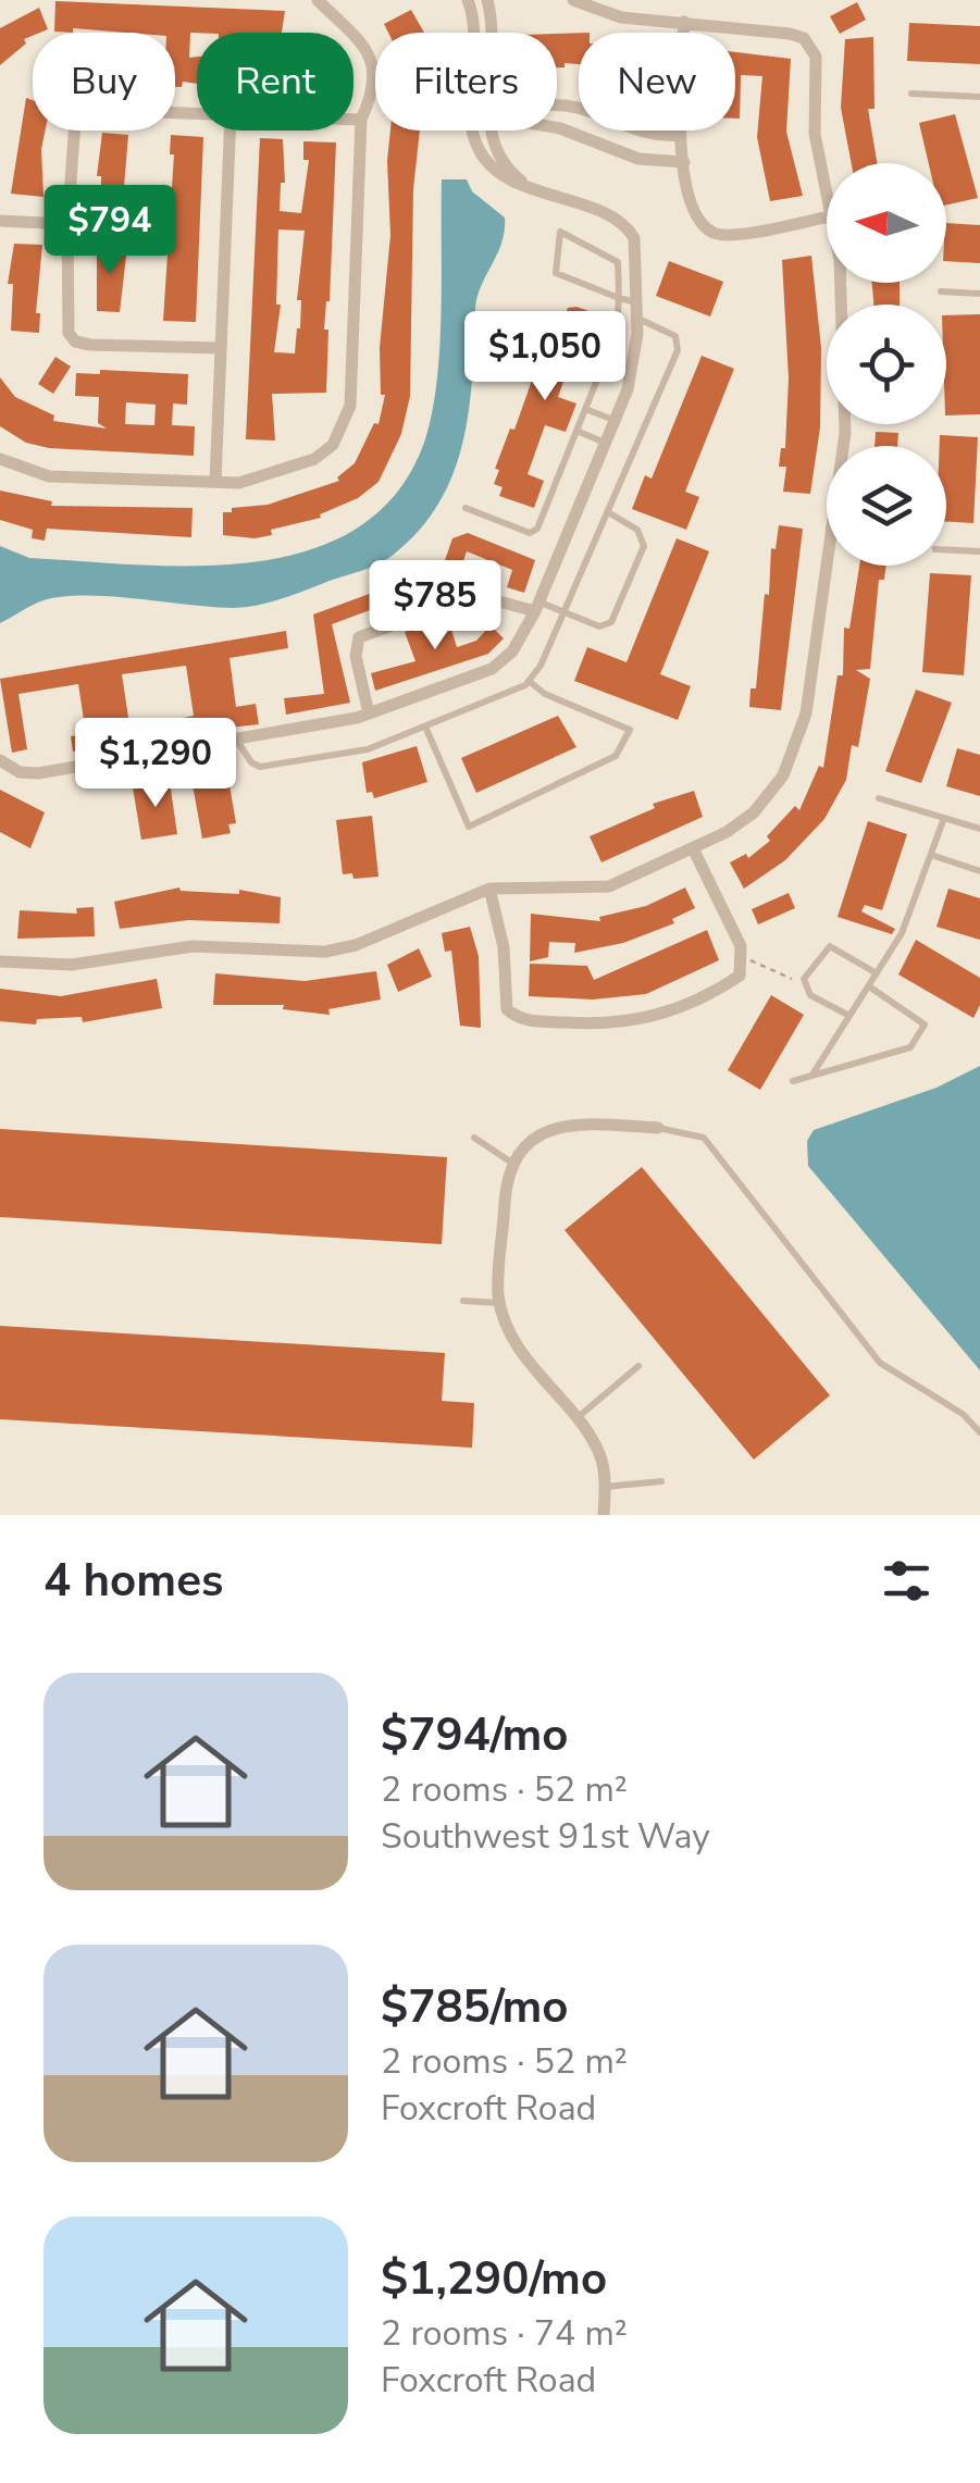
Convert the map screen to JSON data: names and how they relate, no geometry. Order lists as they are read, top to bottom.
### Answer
{
  "north": "left",
  "page": {
    "chip": [
      "Buy",
      "Rent",
      "Filters",
      "New"
    ],
    "price": [
      "$794",
      "$1,050",
      "$785",
      "$1,290"
    ],
    "heading": "4 homes",
    "list": [
      {
        "name": "$794/mo",
        "note": "2 rooms · 52 m² · Southwest 91st Way"
      },
      {
        "name": "$785/mo",
        "note": "2 rooms · 52 m² · Foxcroft Road"
      },
      {
        "name": "$1,290/mo",
        "note": "2 rooms · 74 m² · Foxcroft Road"
      }
    ]
  }
}
